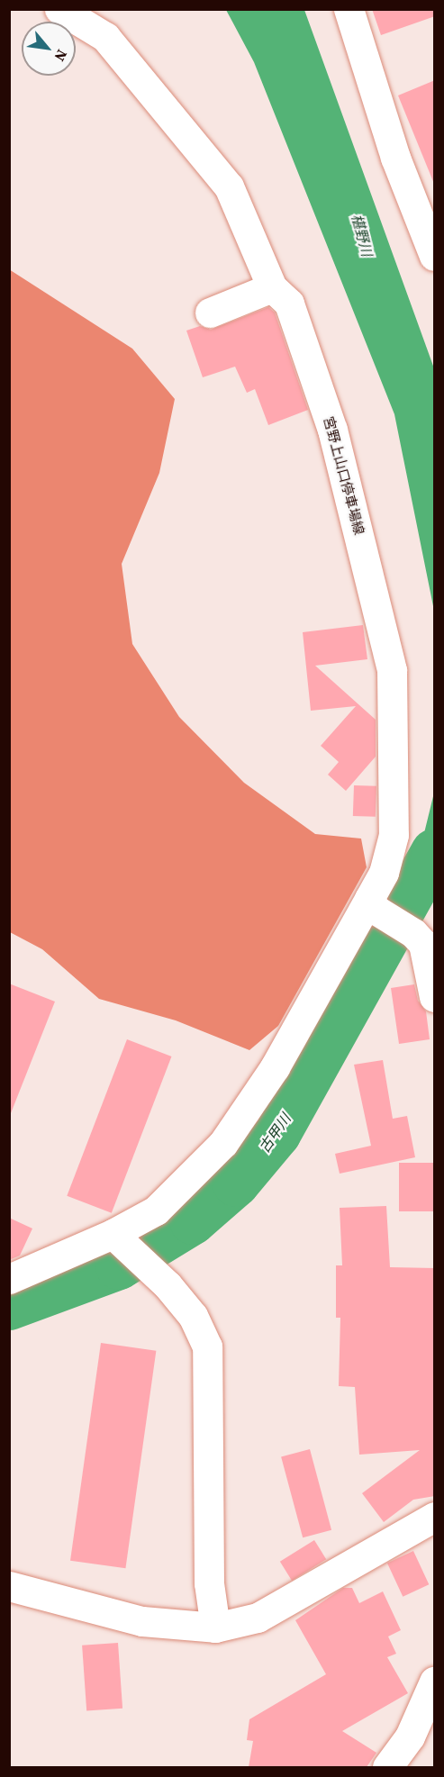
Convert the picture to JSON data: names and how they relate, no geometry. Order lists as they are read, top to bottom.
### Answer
{
  "streets": {
    "street": ["宮野上山口停車場線"]
  },
  "water": ["椹野川", "古甲川"],
  "north": "bottom right"
}
